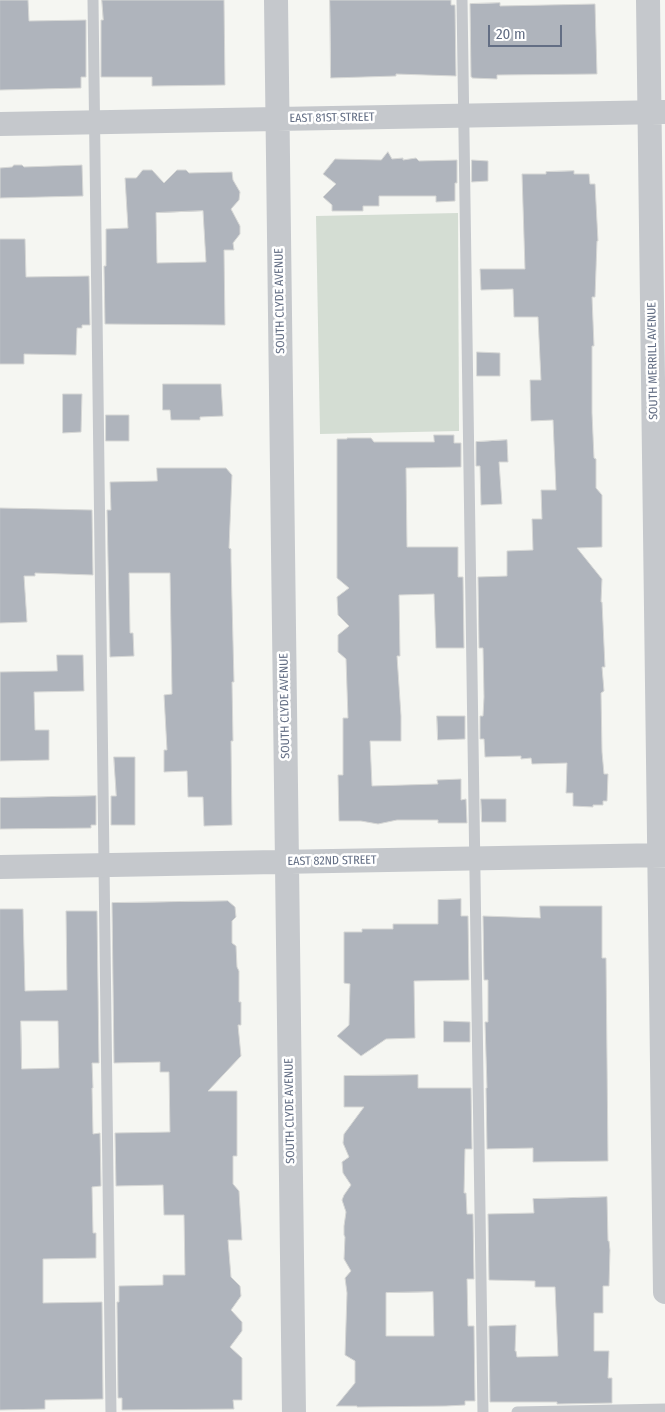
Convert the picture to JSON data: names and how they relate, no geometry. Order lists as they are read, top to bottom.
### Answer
{
  "streets": {
    "street": [
      "EAST 81ST STREET",
      "SOUTH CLYDE AVENUE",
      "SOUTH MERRILL AVENUE",
      "EAST 82ND STREET"
    ]
  },
  "crossings": [
    ["EAST 81ST STREET", "SOUTH CLYDE AVENUE"],
    ["EAST 81ST STREET", "SOUTH MERRILL AVENUE"],
    ["SOUTH CLYDE AVENUE", "EAST 82ND STREET"],
    ["SOUTH MERRILL AVENUE", "EAST 82ND STREET"]
  ],
  "scale_bar": "20 m"
}
